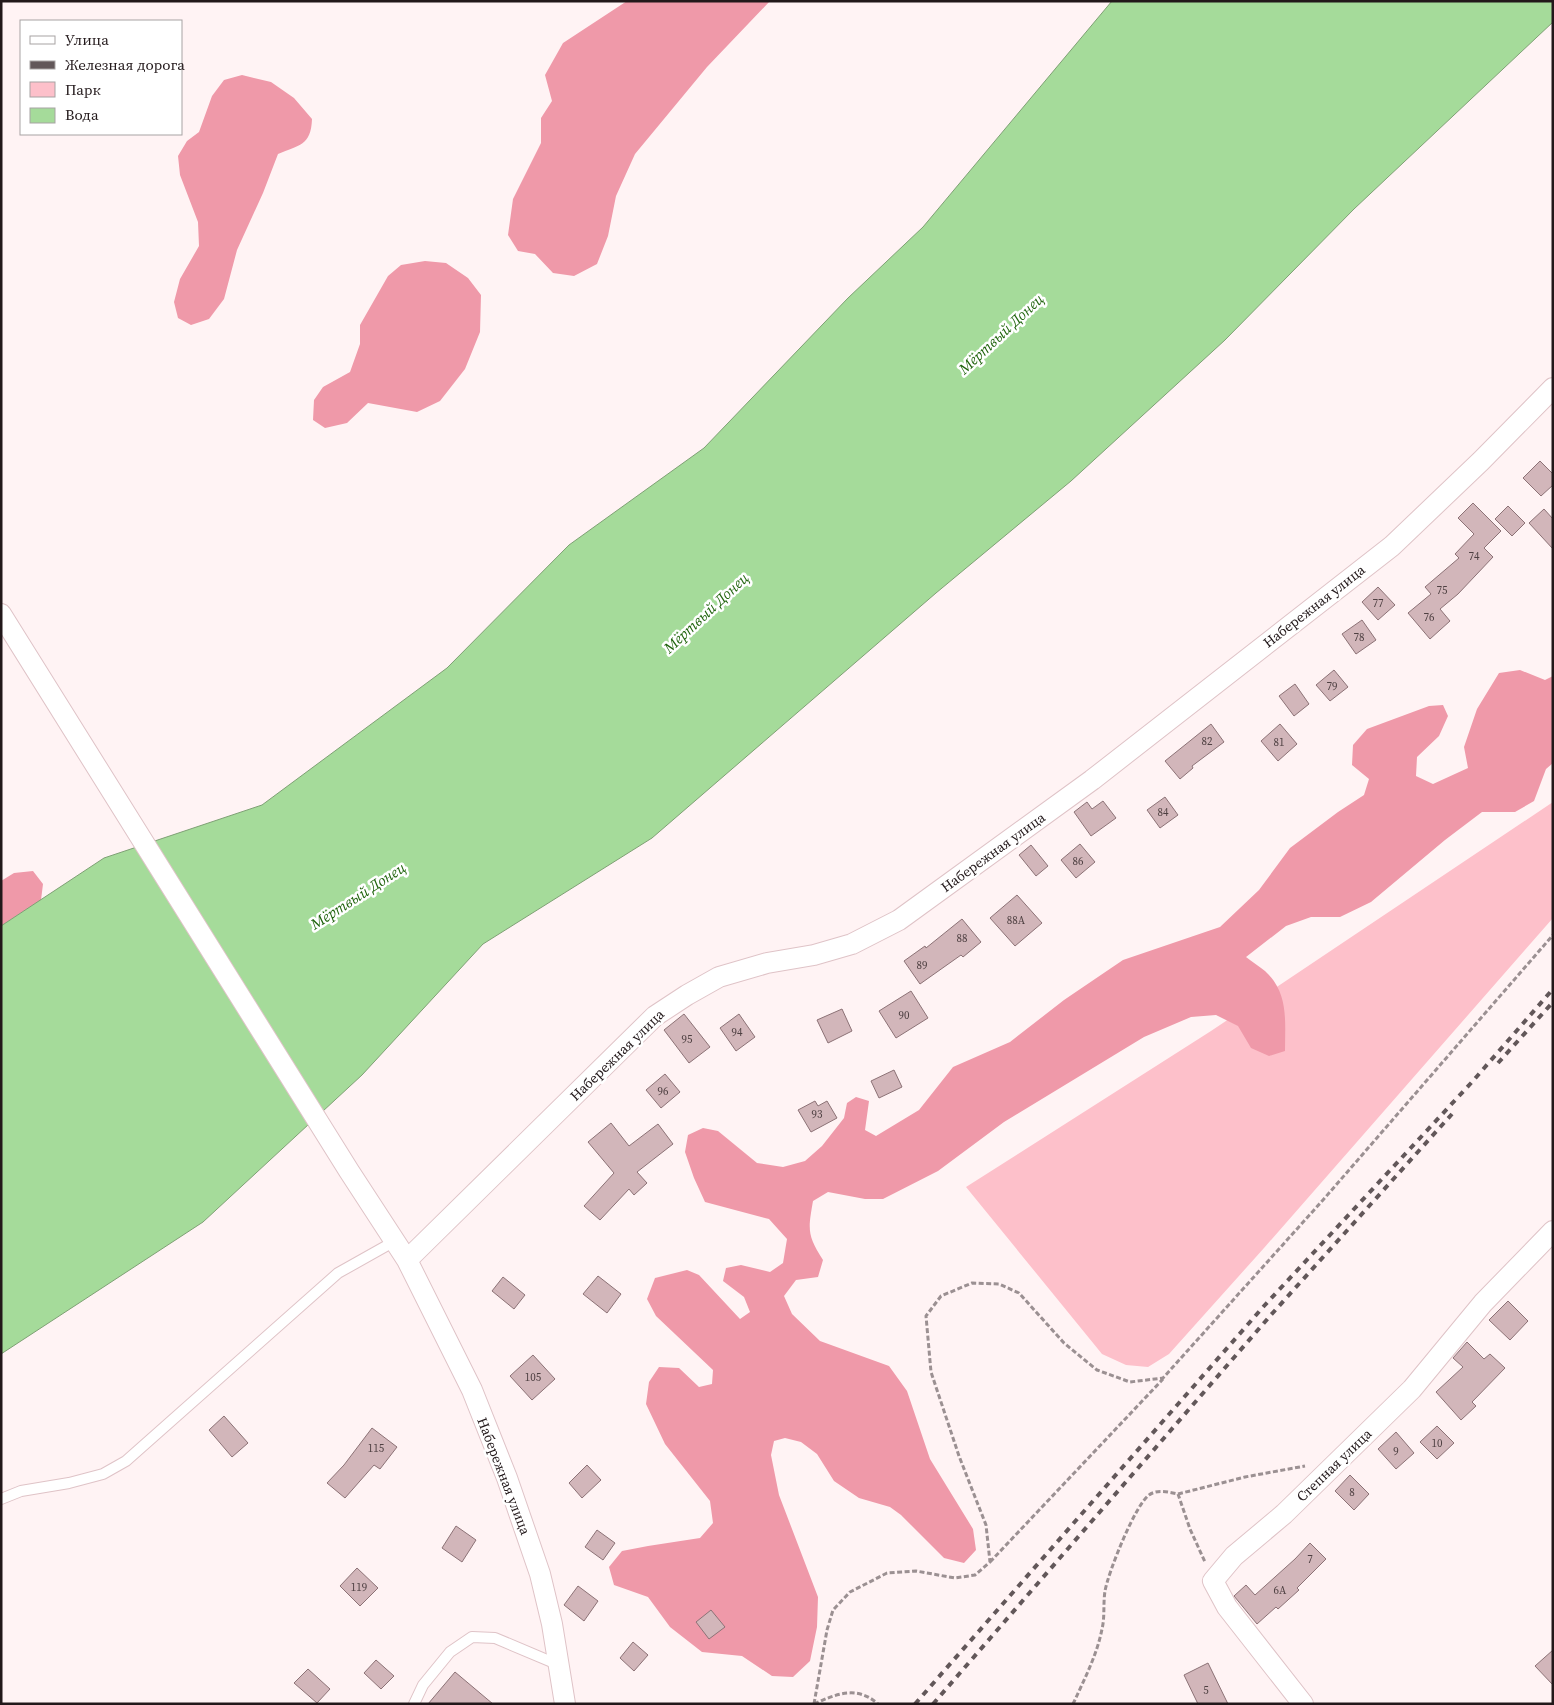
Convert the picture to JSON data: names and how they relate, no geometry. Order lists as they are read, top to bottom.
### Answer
{
  "streets": {
    "street": ["Набережная улица", "Степная улица"]
  },
  "water": ["Мёртвый Донец"],
  "house_numbers": [
    "74",
    "75",
    "77",
    "76",
    "78",
    "79",
    "82",
    "81",
    "84",
    "86",
    "88А",
    "88",
    "89",
    "90",
    "94",
    "95",
    "96",
    "93",
    "105",
    "10",
    "115",
    "9",
    "8",
    "7",
    "119",
    "6А",
    "5"
  ],
  "legend": [
    "Улица",
    "Железная дорога",
    "Парк",
    "Вода"
  ]
}
